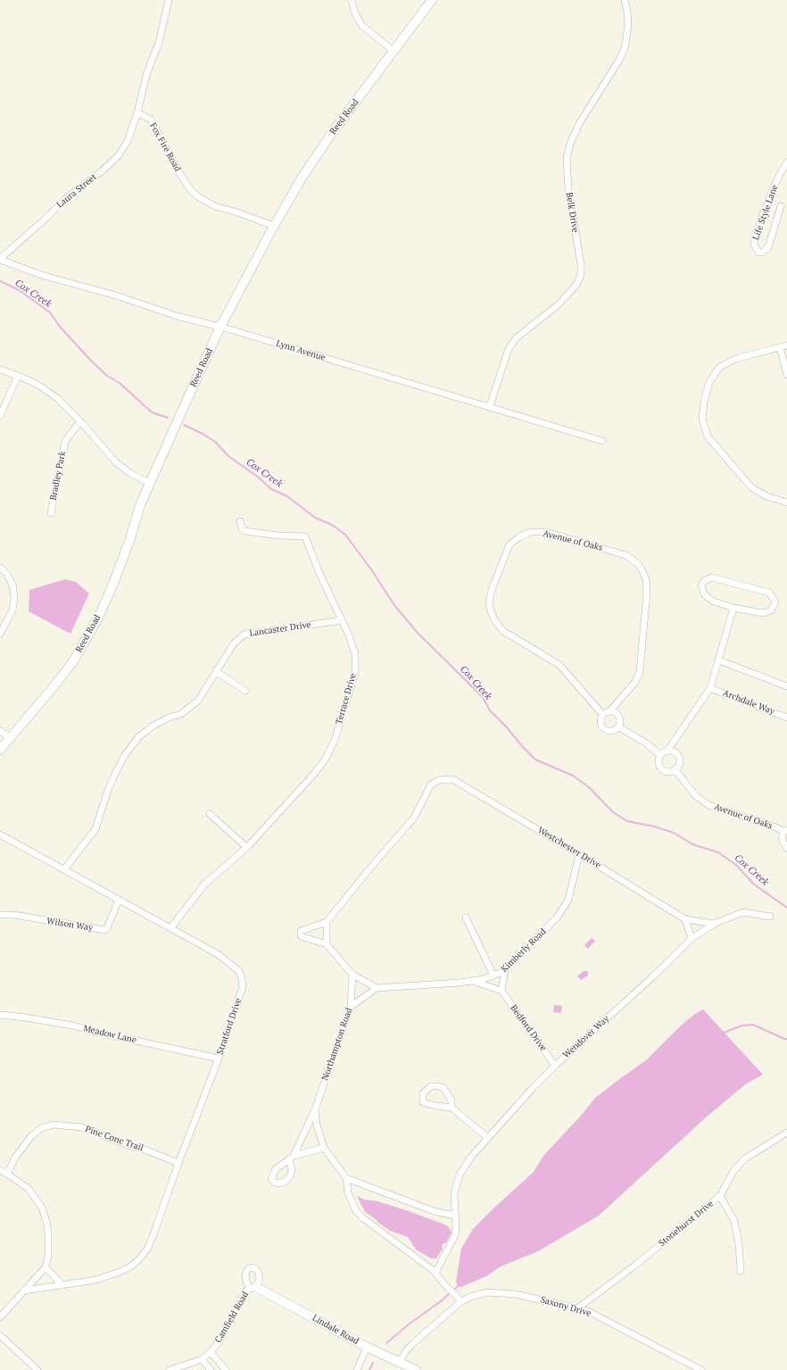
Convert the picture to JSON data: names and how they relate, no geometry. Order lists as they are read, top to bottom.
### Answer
{
  "streets": {
    "street": [
      "Reed Road",
      "Fox Fire Road",
      "Laura Street",
      "Belk Drive",
      "Life Style Lane",
      "Lynn Avenue",
      "Bradley Park",
      "Avenue of Oaks",
      "Lancaster Drive",
      "Terrace Drive",
      "Archdale Way",
      "Westchester Drive",
      "Wilson Way",
      "Kimberly Road",
      "Stratford Drive",
      "Bedford Drive",
      "Meadow Lane",
      "Wendover Way",
      "Northampton Road",
      "Pine Cone Trail",
      "Stonehurst Drive",
      "Saxony Drive",
      "Camfield Road",
      "Lindale Road"
    ]
  },
  "crossings": [
    ["Reed Road", "Fox Fire Road"],
    ["Reed Road", "Lynn Avenue"],
    ["Fox Fire Road", "Laura Street"],
    ["Laura Street", "Lynn Avenue"],
    ["Belk Drive", "Lynn Avenue"],
    ["Lancaster Drive", "Terrace Drive"],
    ["Lancaster Drive", "Stratford Drive"],
    ["Terrace Drive", "Stratford Drive"],
    ["Westchester Drive", "Kimberly Road"],
    ["Wilson Way", "Stratford Drive"],
    ["Stratford Drive", "Meadow Lane"],
    ["Stratford Drive", "Pine Cone Trail"],
    ["Bedford Drive", "Wendover Way"],
    ["Northampton Road", "Saxony Drive"],
    ["Stonehurst Drive", "Saxony Drive"],
    ["Camfield Road", "Lindale Road"]
  ],
  "water": ["Cox Creek"]
}
